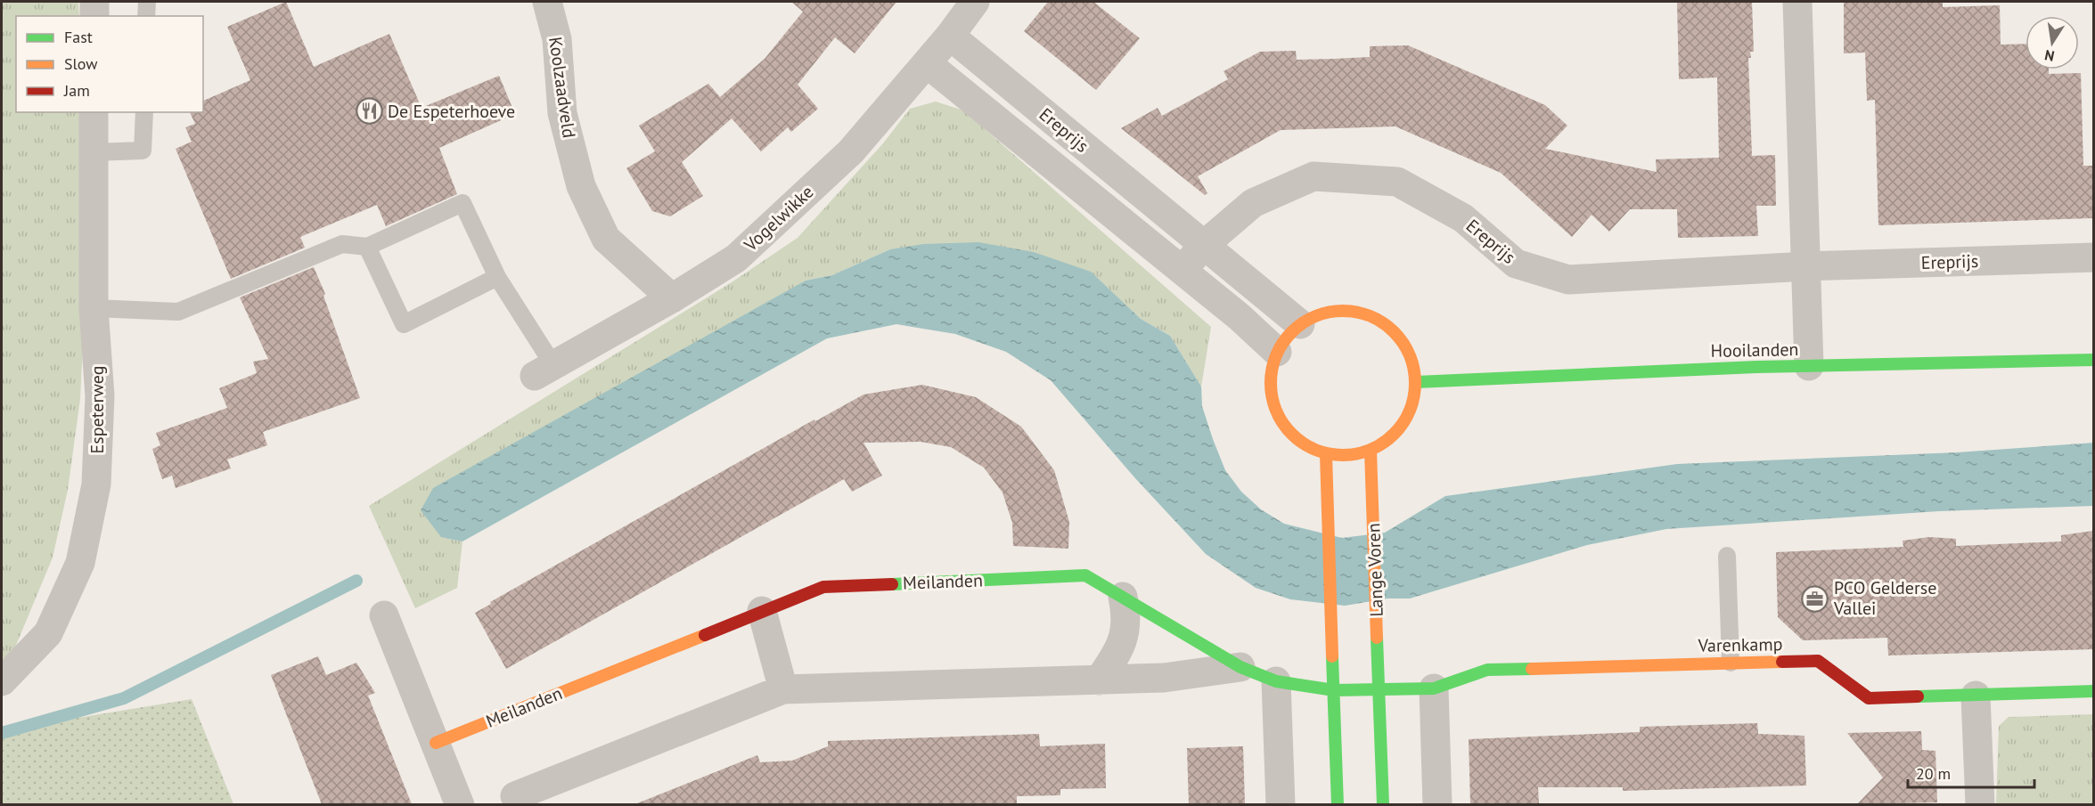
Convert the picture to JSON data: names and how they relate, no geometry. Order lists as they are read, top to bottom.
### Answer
{
  "streets": {
    "street": [
      "Koolzaadveld",
      "Ereprijs",
      "Vogelwikke",
      "Hooilanden",
      "Espeterweg",
      "Lange Voren",
      "Meilanden",
      "Varenkamp"
    ]
  },
  "crossings": [
    ["Koolzaadveld", "Vogelwikke"],
    ["Ereprijs", "Vogelwikke"],
    ["Ereprijs", "Hooilanden"],
    ["Ereprijs", "Lange Voren"],
    ["Hooilanden", "Lange Voren"],
    ["Lange Voren", "Varenkamp"]
  ],
  "places": {
    "restaurant": ["De Espeterhoeve"],
    "office": ["PCO Gelderse Vallei"]
  },
  "legend": ["Fast", "Slow", "Jam"],
  "scale_bar": "20 m",
  "north": "bottom"
}
